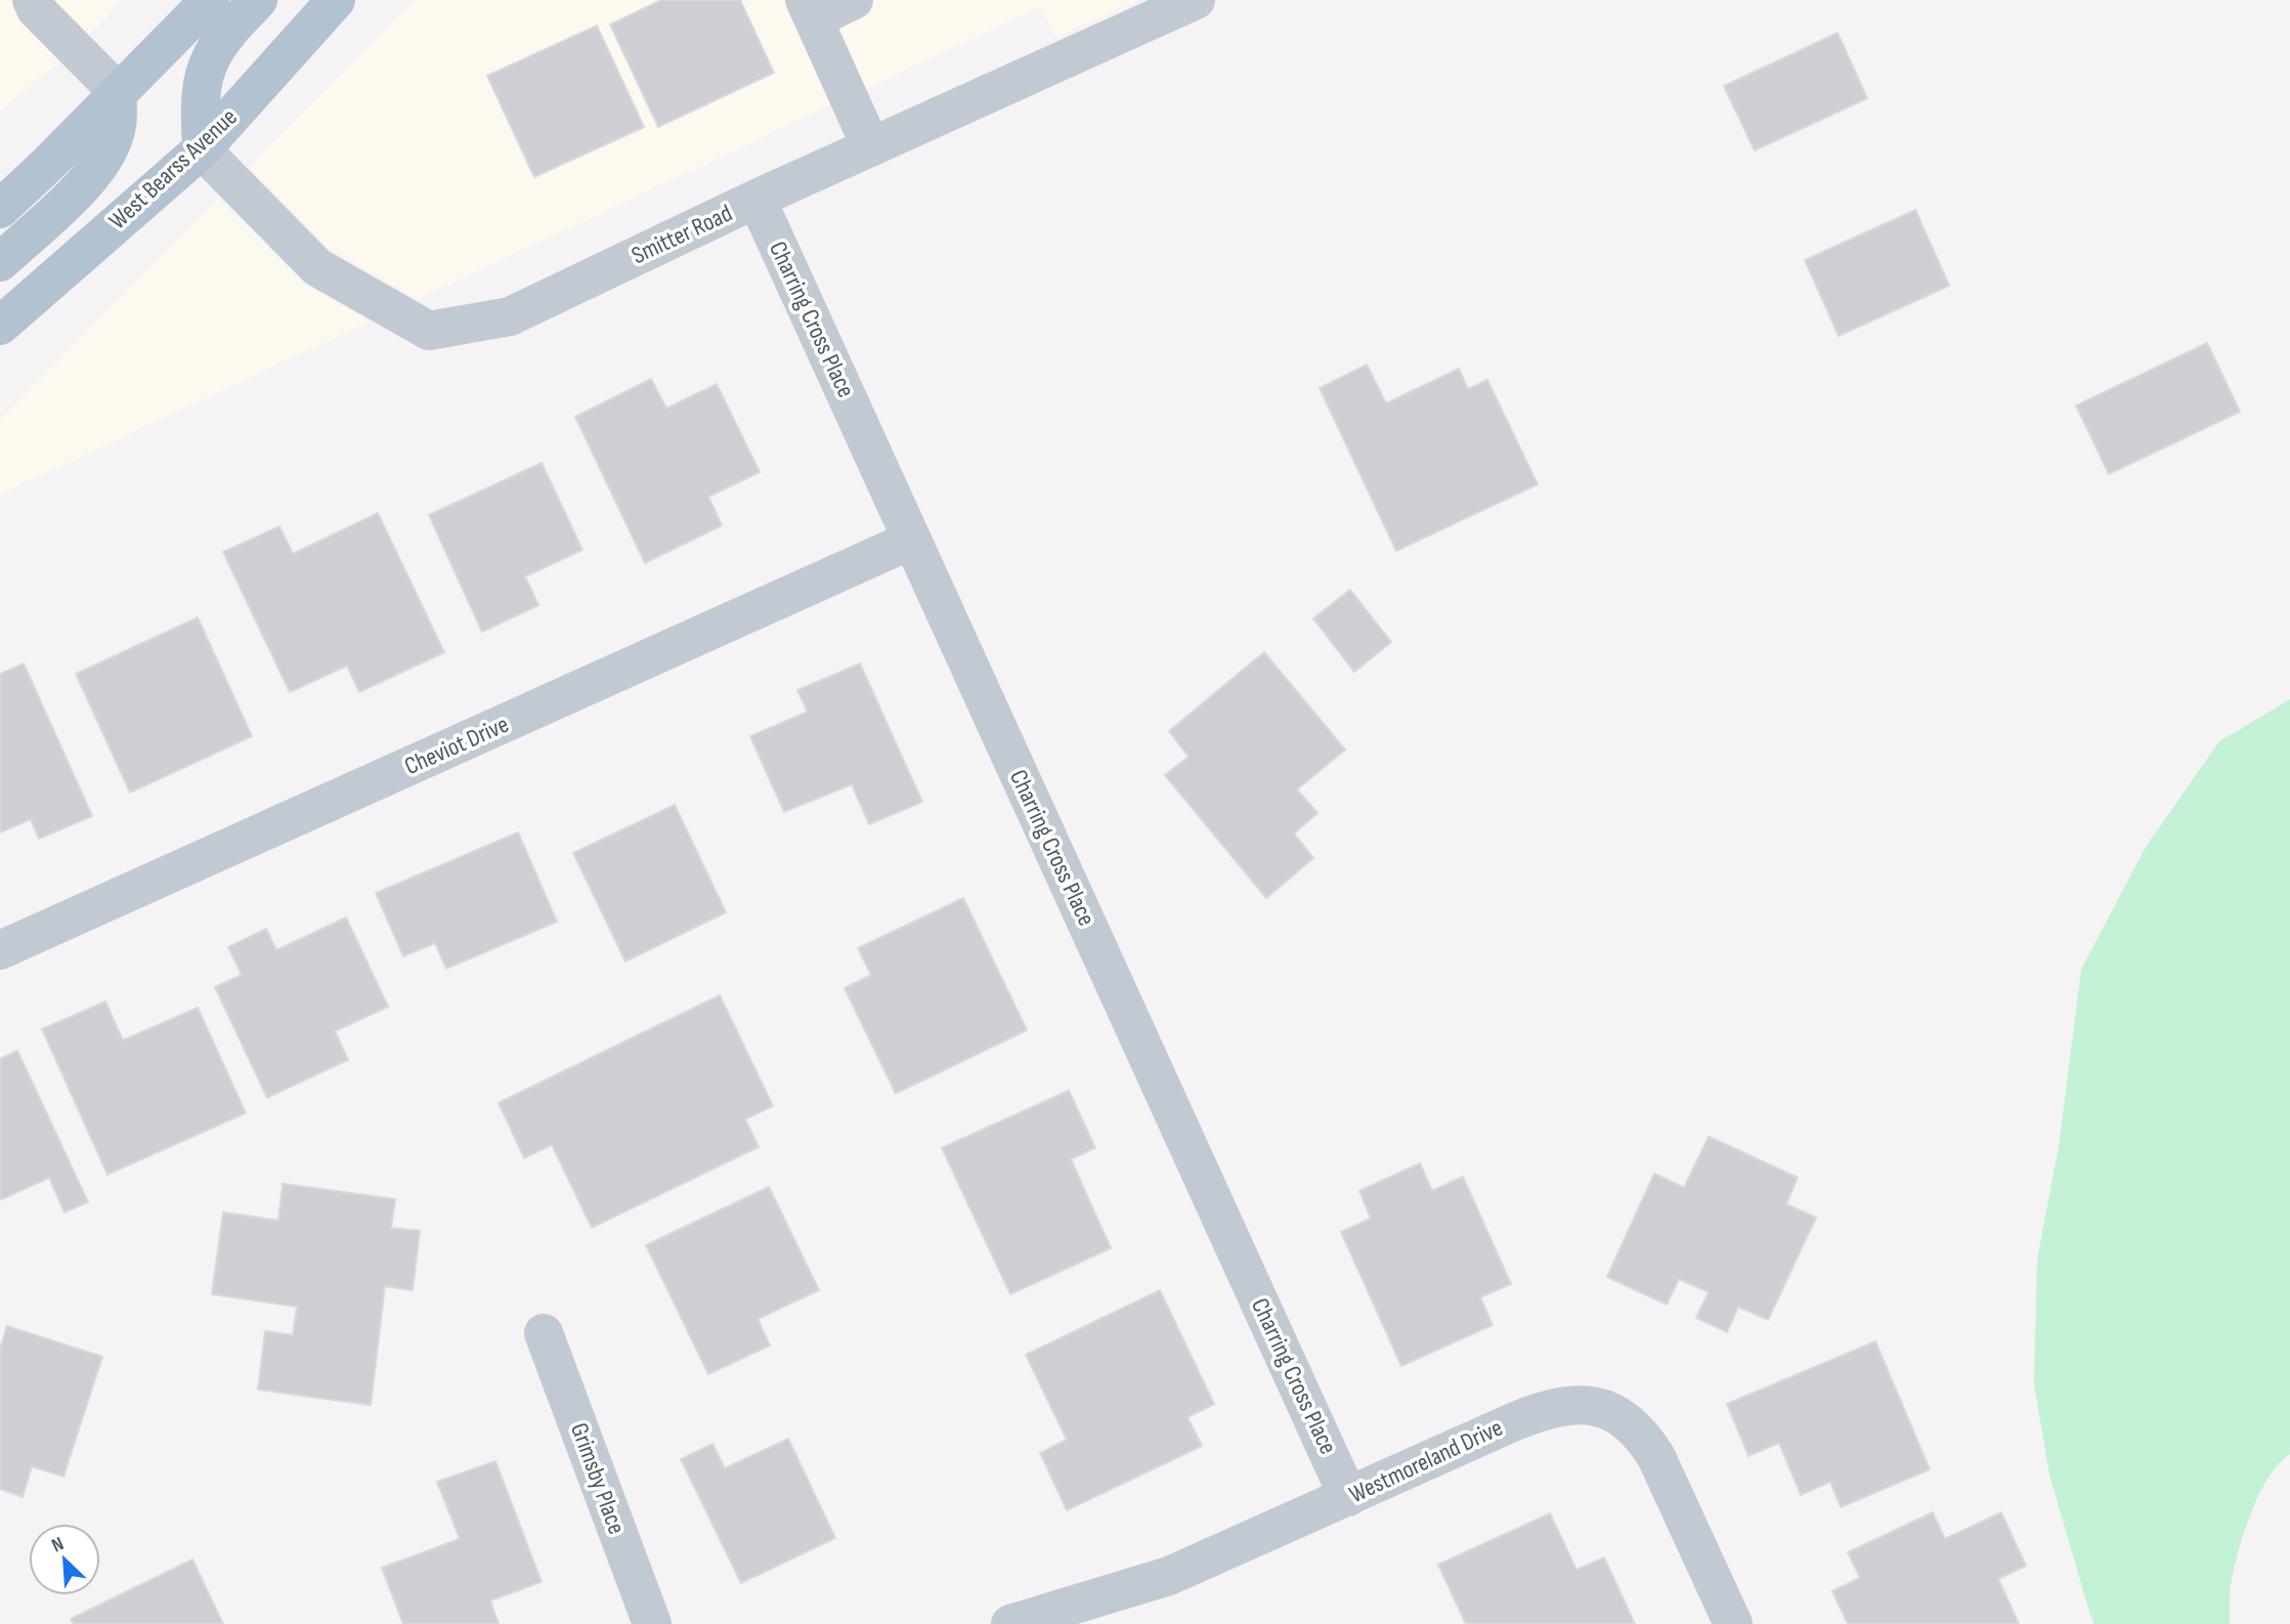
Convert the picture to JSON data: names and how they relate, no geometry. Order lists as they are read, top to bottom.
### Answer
{
  "streets": {
    "main road": ["West Bearss Avenue"],
    "street": [
      "Smitter Road",
      "Charring Cross Place",
      "Cheviot Drive",
      "Westmoreland Drive",
      "Grimsby Place"
    ]
  },
  "crossings": [
    ["West Bearss Avenue", "Smitter Road"],
    ["Smitter Road", "Charring Cross Place"],
    ["Charring Cross Place", "Cheviot Drive"],
    ["Charring Cross Place", "Westmoreland Drive"]
  ],
  "north": "top left"
}
